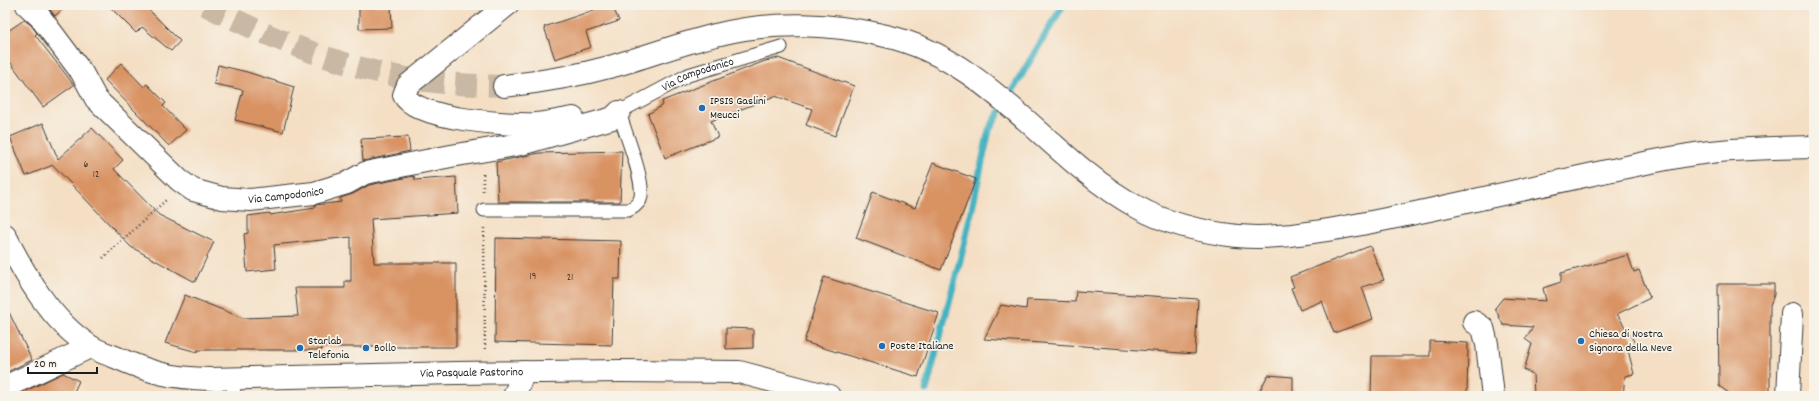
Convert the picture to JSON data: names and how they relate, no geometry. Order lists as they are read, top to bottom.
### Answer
{
  "streets": {
    "main road": ["Via Campodonico", "Via Pasquale Pastorino"]
  },
  "places": [
    "IPSIS Gaslini Meucci",
    "Chiesa di Nostra Signora della Neve",
    "Poste Italiane",
    "Starlab Telefonia",
    "Bollo"
  ],
  "house_numbers": [
    "6",
    "12",
    "19",
    "21"
  ],
  "scale_bar": "20 m"
}
